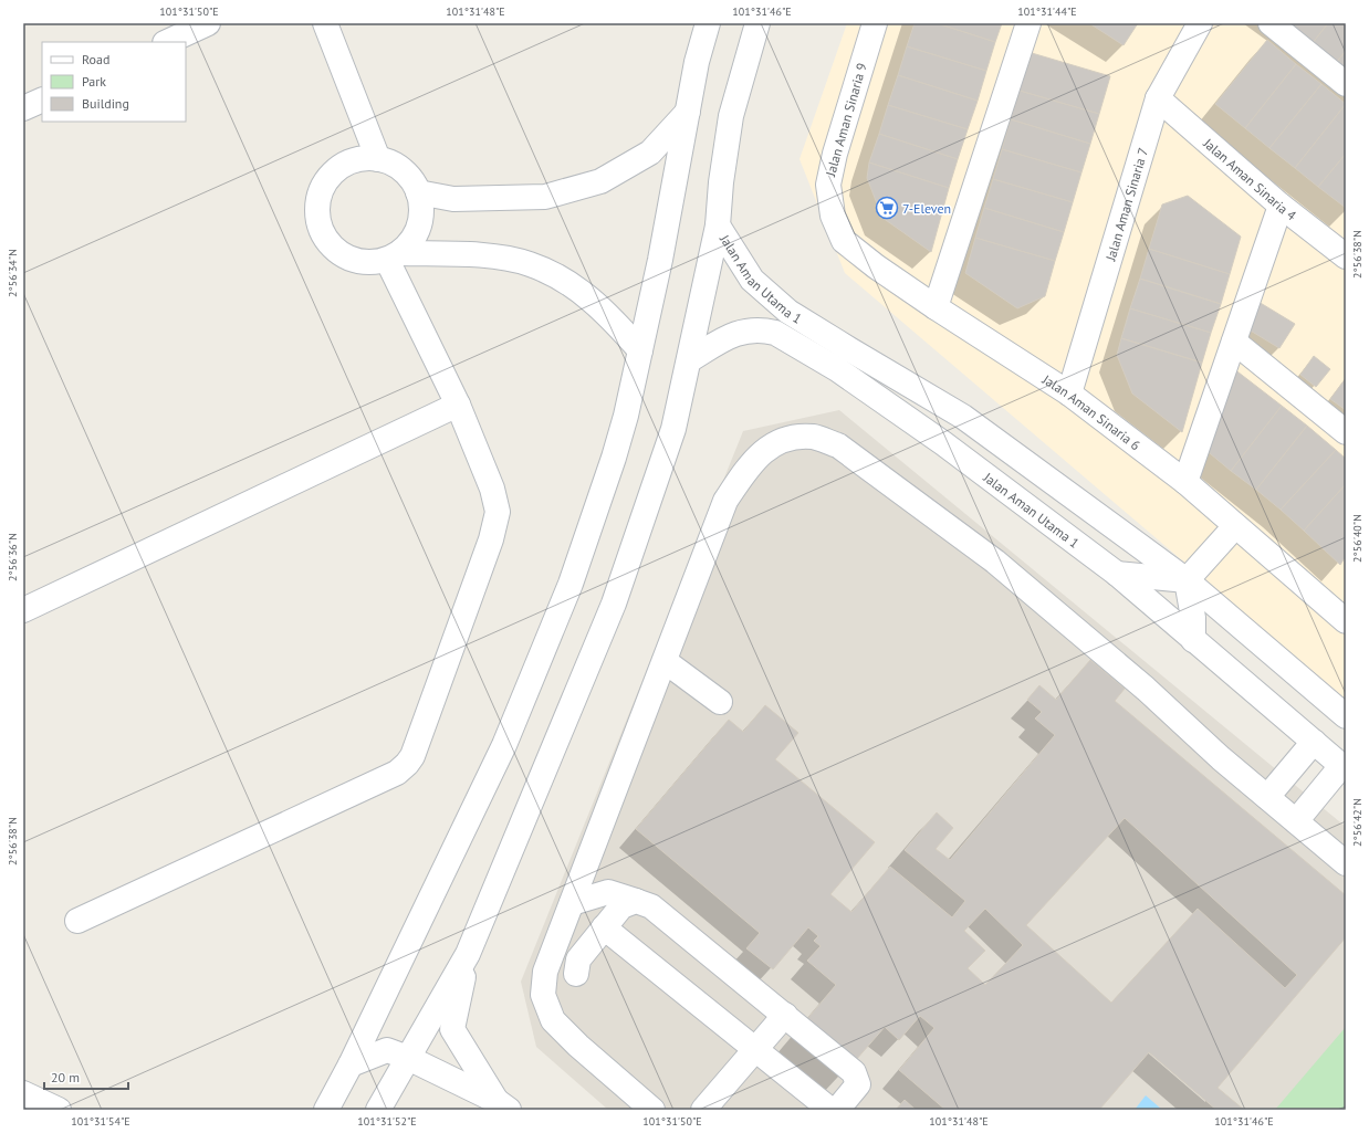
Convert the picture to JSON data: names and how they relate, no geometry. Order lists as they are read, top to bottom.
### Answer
{
  "streets": {
    "street": [
      "Jalan Aman Sinaria 9",
      "Jalan Aman Sinaria 4",
      "Jalan Aman Sinaria 7",
      "Jalan Aman Utama 1",
      "Jalan Aman Sinaria 6"
    ]
  },
  "crossings": [
    ["Jalan Aman Sinaria 9", "Jalan Aman Sinaria 6"],
    ["Jalan Aman Sinaria 4", "Jalan Aman Sinaria 7"],
    ["Jalan Aman Sinaria 7", "Jalan Aman Sinaria 6"]
  ],
  "places": {
    "supermarket": ["7-Eleven"]
  },
  "legend": ["Road", "Park", "Building"],
  "scale_bar": "20 m",
  "coordinates": [
    "101°31'50\"E",
    "101°31'48\"E",
    "101°31'46\"E",
    "101°31'44\"E",
    "2°56'38\"N",
    "2°56'34\"N",
    "2°56'40\"N",
    "2°56'36\"N",
    "2°56'42\"N",
    "101°31'54\"E",
    "101°31'52\"E"
  ]
}
